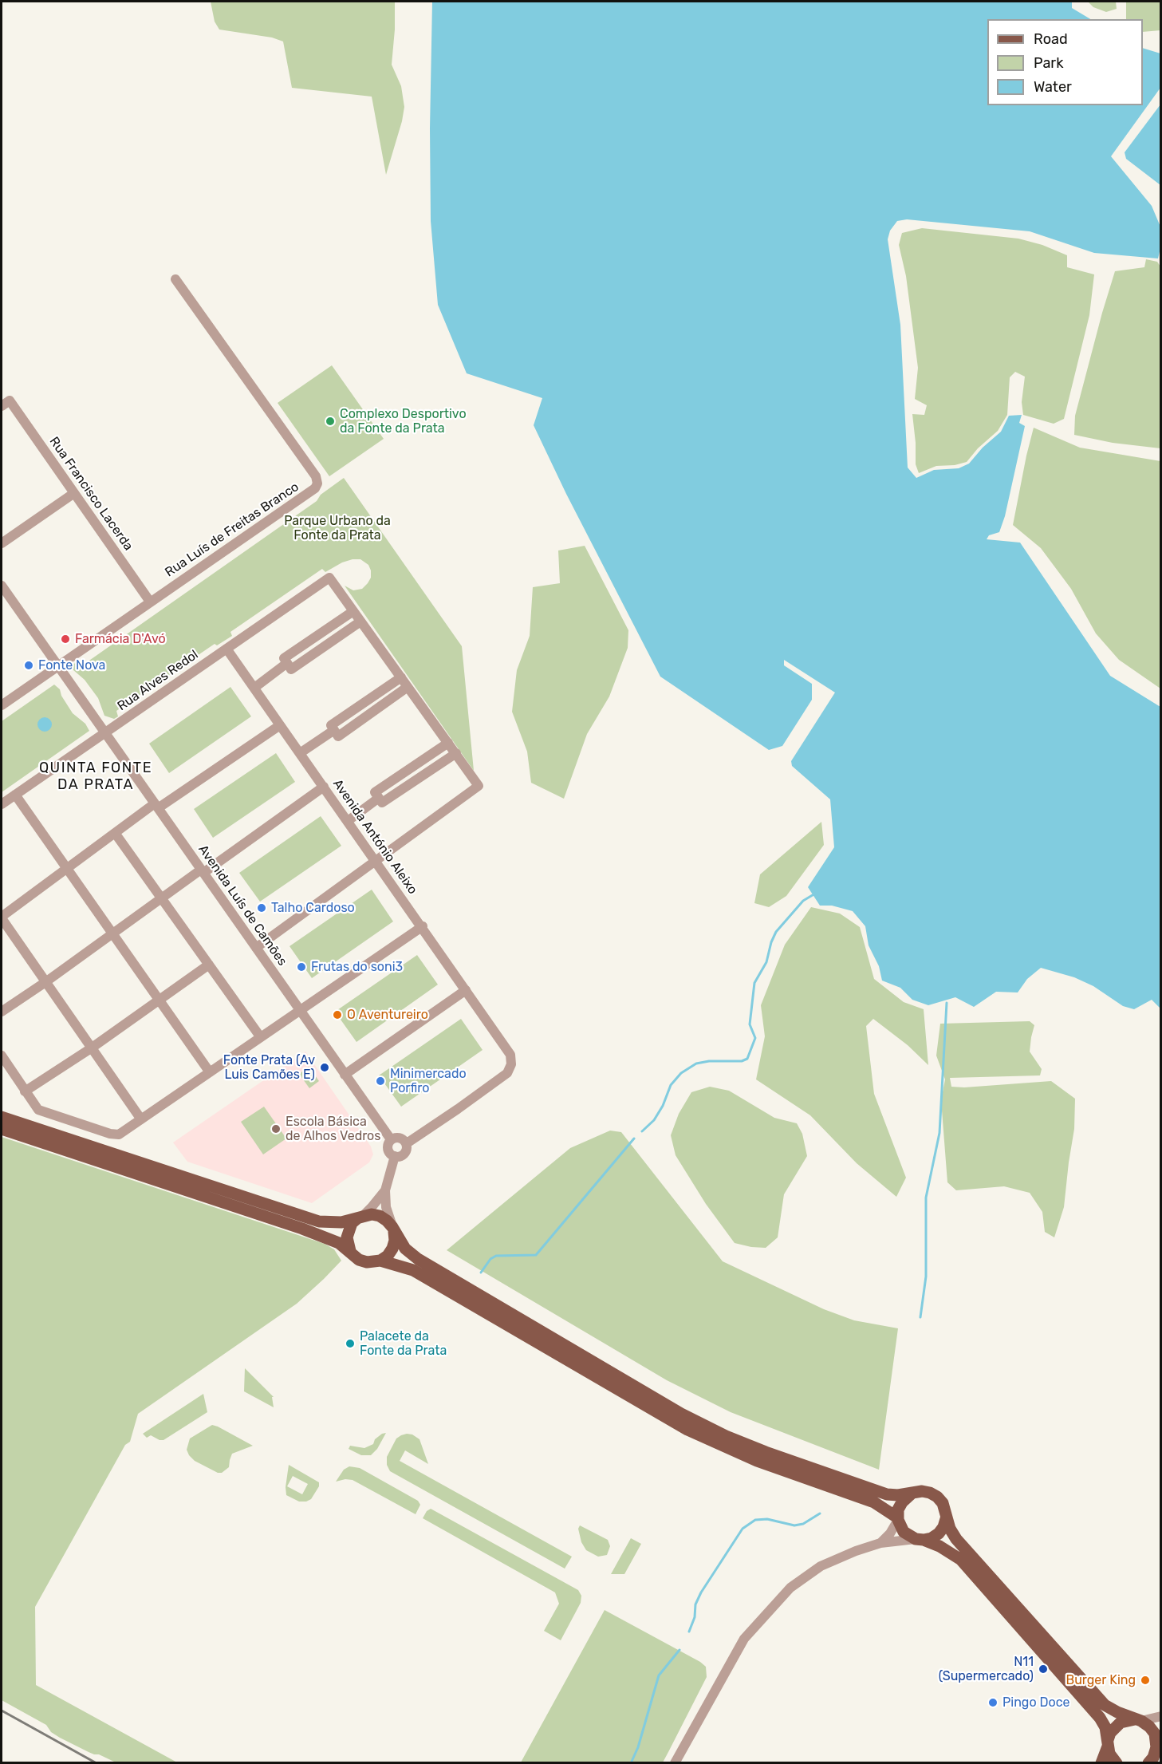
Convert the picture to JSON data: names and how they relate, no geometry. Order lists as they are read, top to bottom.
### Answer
{
  "streets": {
    "street": [
      "Rua Francisco Lacerda",
      "Rua Luís de Freitas Branco",
      "Rua Alves Redol",
      "Avenida António Aleixo",
      "Avenida Luís de Camões"
    ]
  },
  "crossings": [
    ["Rua Francisco Lacerda", "Rua Luís de Freitas Branco"],
    ["Rua Luís de Freitas Branco", "Avenida Luís de Camões"],
    ["Rua Alves Redol", "Avenida António Aleixo"],
    ["Rua Alves Redol", "Avenida Luís de Camões"],
    ["Avenida António Aleixo", "Avenida Luís de Camões"]
  ],
  "districts": ["QUINTA FONTE DA PRATA"],
  "parks": ["Parque Urbano da Fonte da Prata"],
  "places": [
    "Complexo Desportivo da Fonte da Prata",
    "Farmácia D'Avó",
    "Fonte Nova",
    "Talho Cardoso",
    "Frutas do soni3",
    "O Aventureiro",
    "Fonte Prata (Av Luis Camões E)",
    "Minimercado Porfiro",
    "Escola Básica de Alhos Vedros",
    "Palacete da Fonte da Prata",
    "N11 (Supermercado)",
    "Burger King",
    "Pingo Doce"
  ],
  "legend": ["Road", "Park", "Water"]
}
